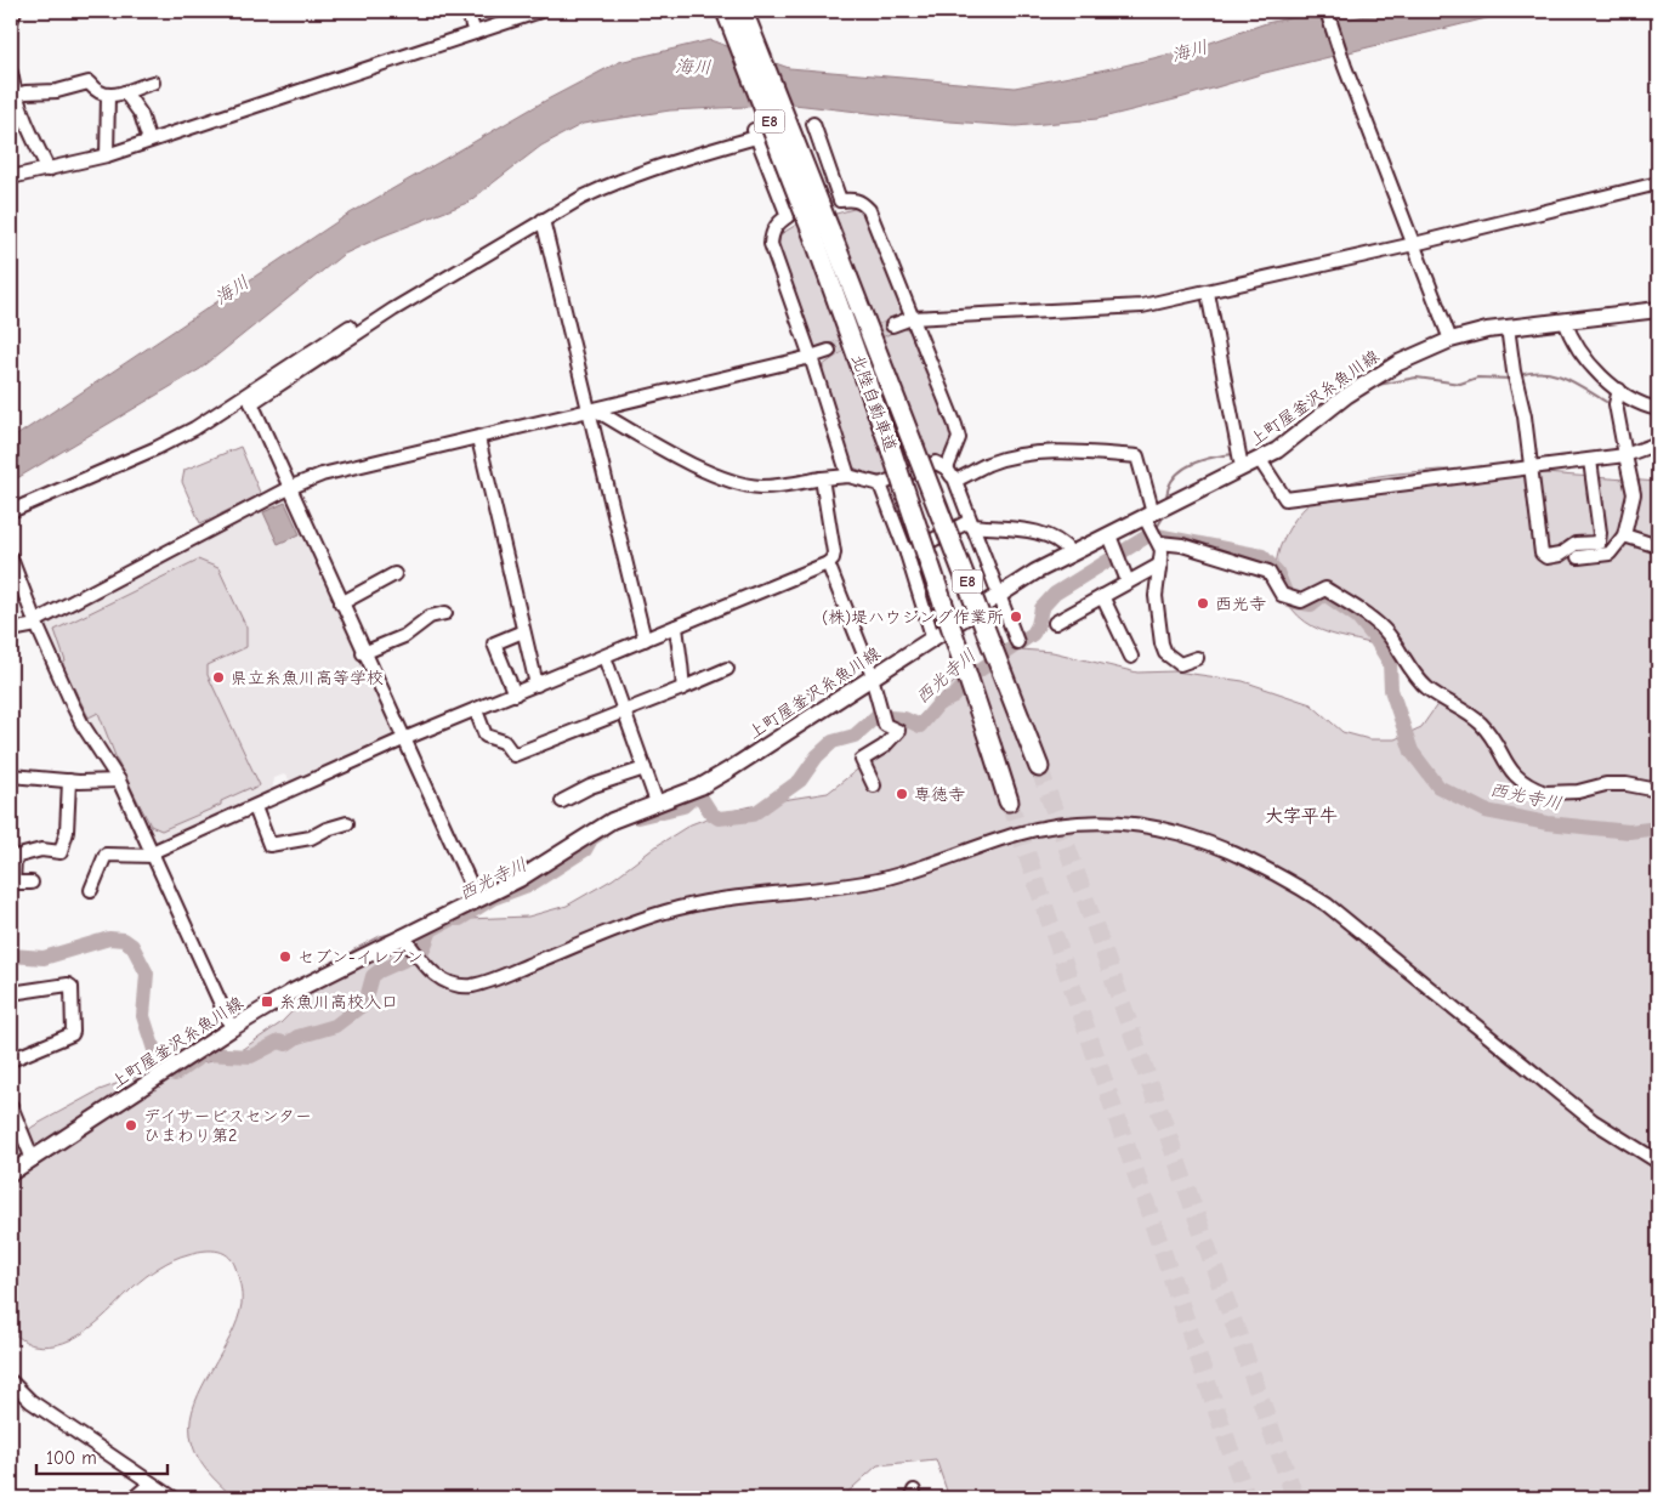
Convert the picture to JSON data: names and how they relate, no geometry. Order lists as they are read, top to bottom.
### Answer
{
  "streets": {
    "highway": ["E8", "北陸自動車道"],
    "main road": ["上町屋釜沢糸魚川線"]
  },
  "districts": ["大字平牛"],
  "water": ["海川", "西光寺川"],
  "places": {
    "other": [
      "西光寺",
      "(株)堤ハウジング作業所",
      "県立糸魚川高等学校",
      "専徳寺",
      "セブン-イレブン",
      "デイサービスセンター ひまわり第2"
    ],
    "transit": ["糸魚川高校入口"]
  },
  "scale_bar": "100 m"
}
